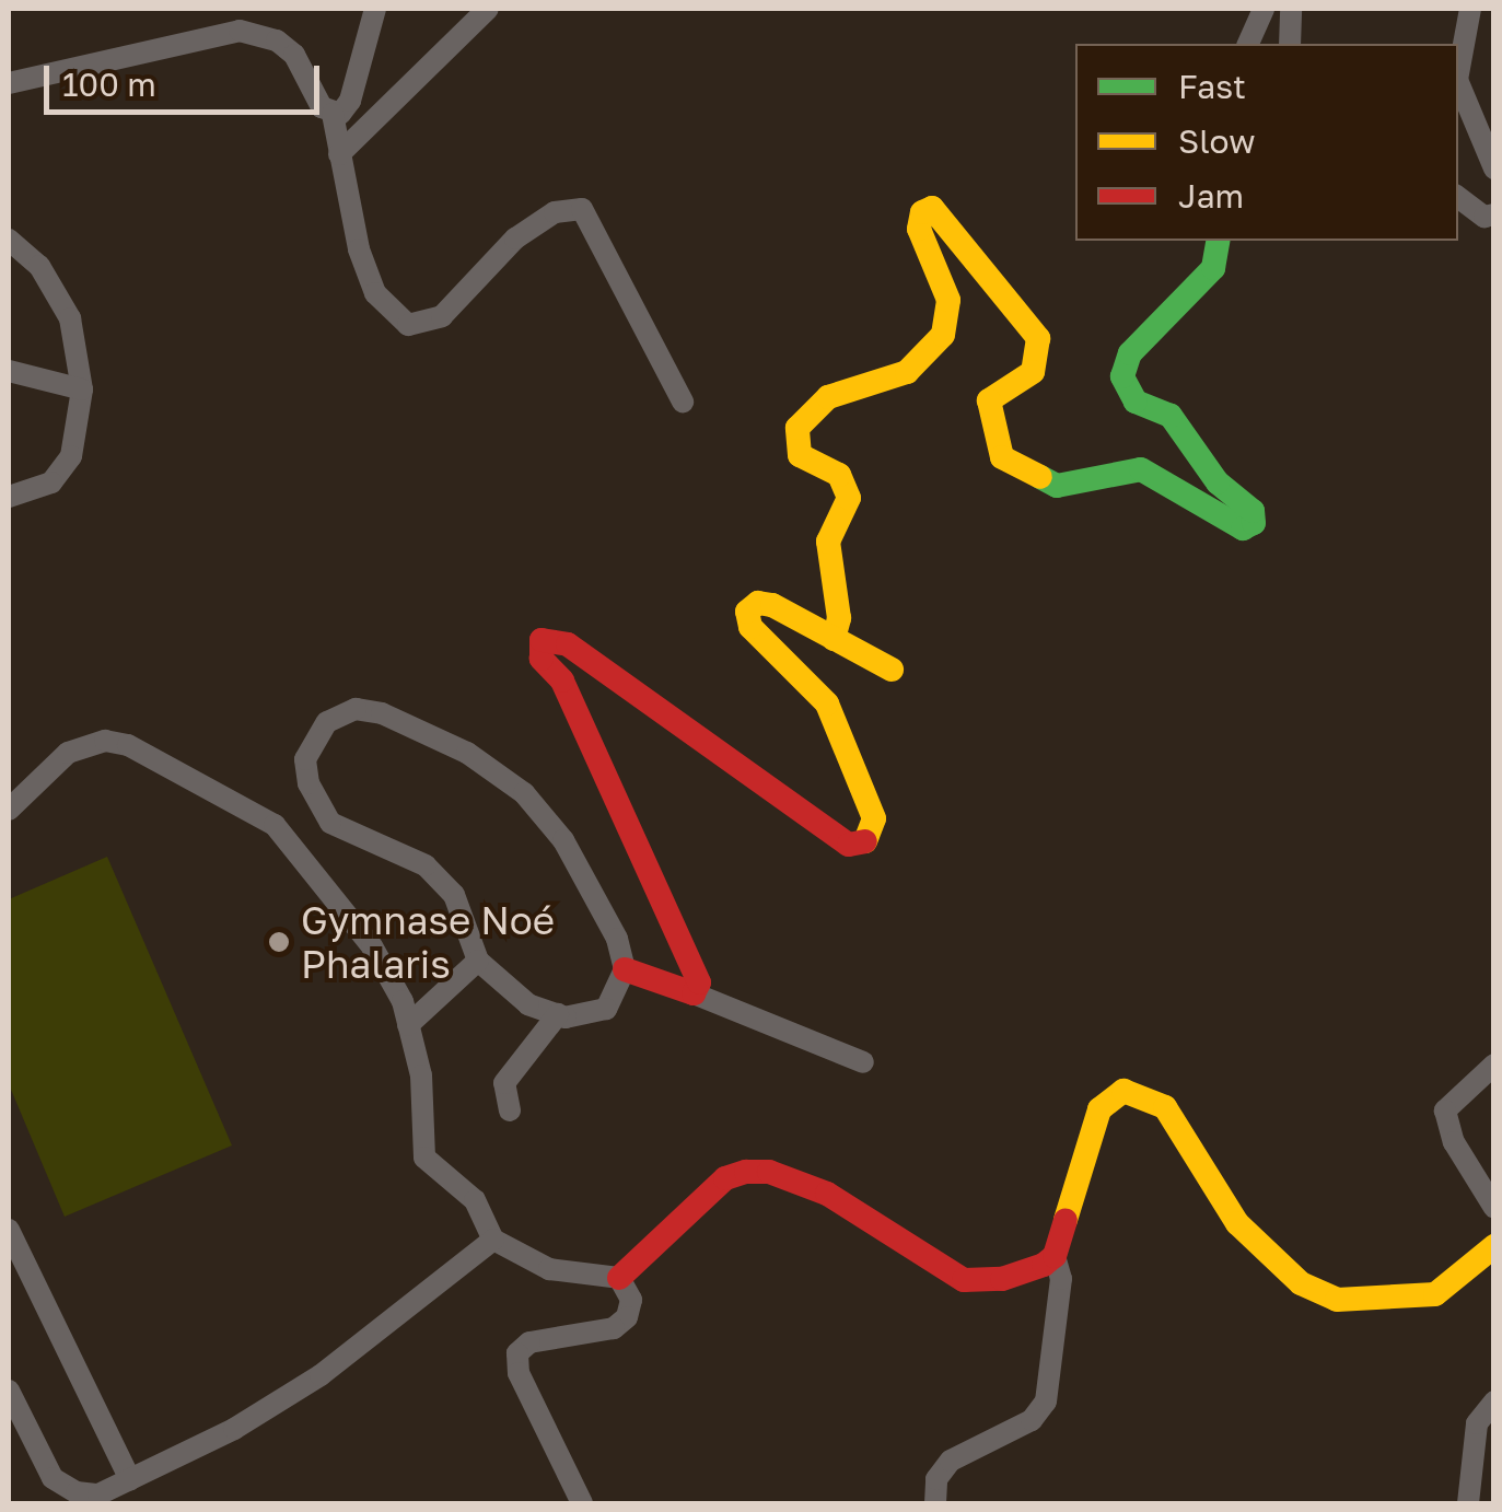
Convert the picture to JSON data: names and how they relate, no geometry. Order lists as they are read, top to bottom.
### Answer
{
  "places": ["Gymnase Noé Phalaris"],
  "legend": ["Fast", "Slow", "Jam"],
  "scale_bar": "100 m"
}
